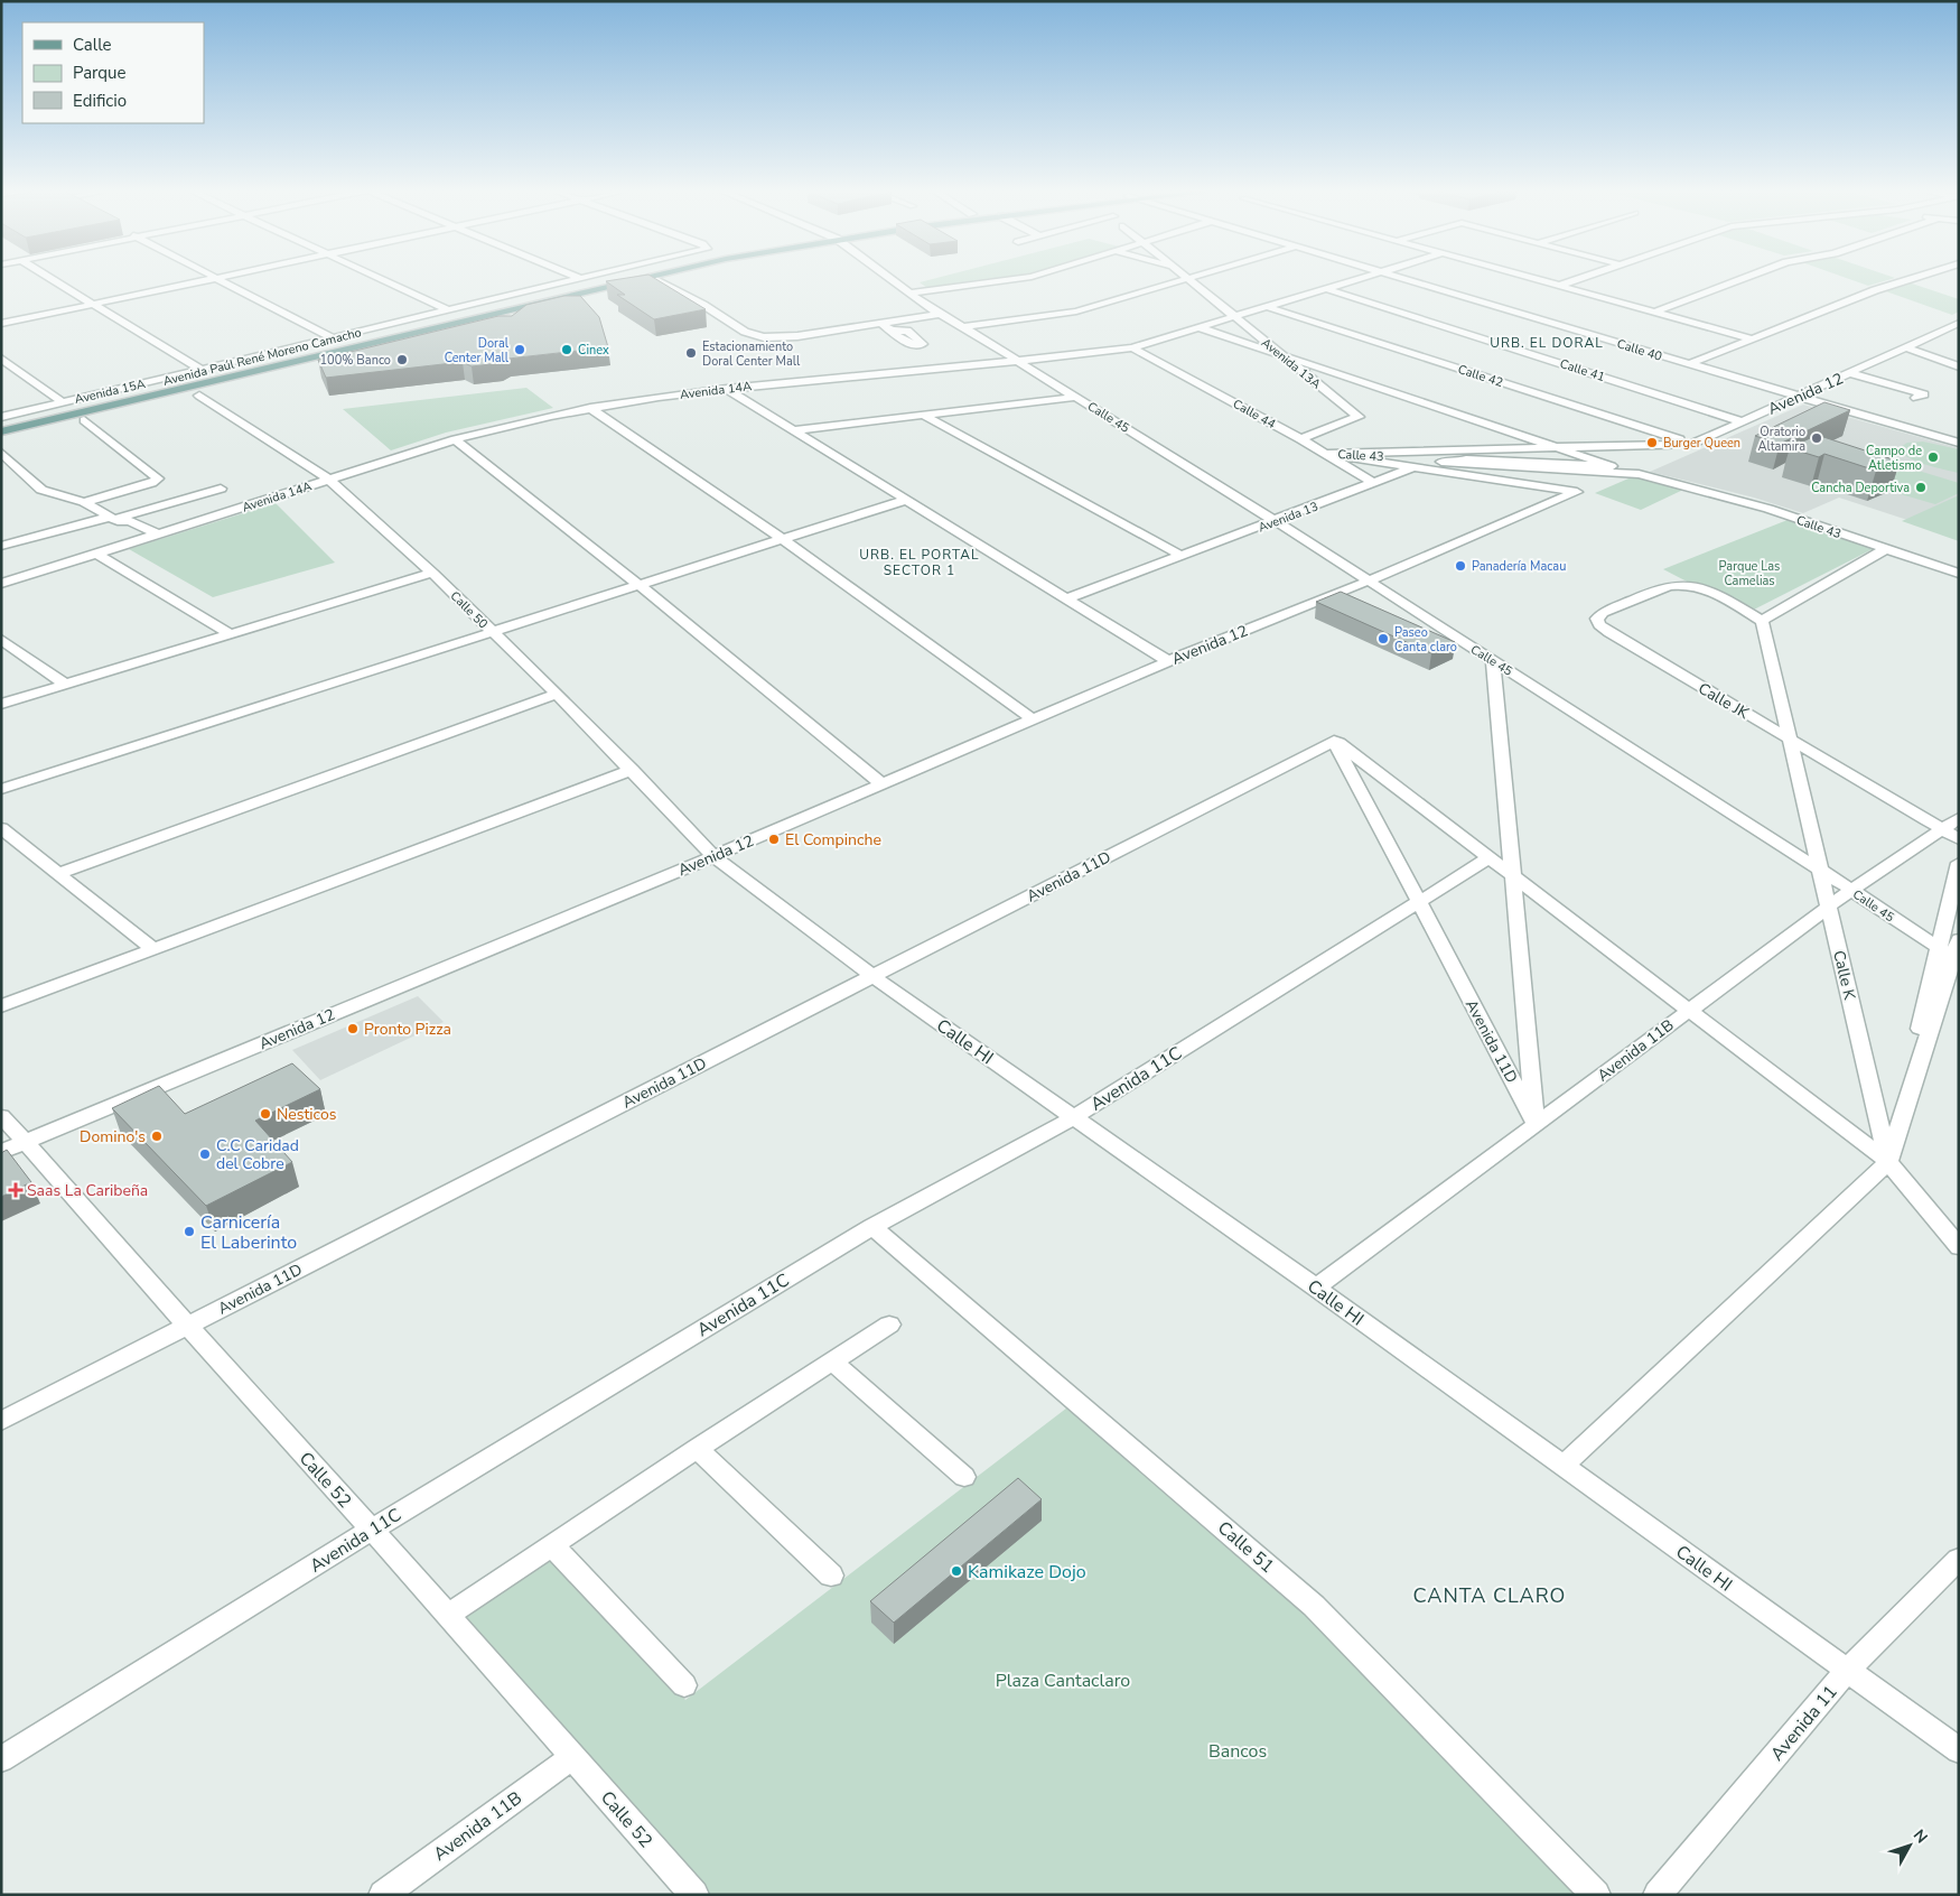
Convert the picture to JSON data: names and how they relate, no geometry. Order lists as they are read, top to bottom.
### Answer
{
  "streets": {
    "main road": ["Avenida Paúl René Moreno Camacho"],
    "street": [
      "Calle 40",
      "Avenida 13A",
      "Calle 41",
      "Calle 42",
      "Avenida 14A",
      "Avenida 15A",
      "Avenida 12",
      "Calle 44",
      "Calle 45",
      "Calle 43",
      "Avenida 13",
      "Calle 50",
      "Calle JK",
      "Avenida 11D",
      "Calle K",
      "Calle HI",
      "Avenida 11B",
      "Avenida 11C",
      "Calle 52",
      "Calle 51",
      "Avenida 11"
    ]
  },
  "crossings": [
    ["Calle 40", "Avenida 12"],
    ["Avenida 13A", "Calle 44"],
    ["Calle 41", "Avenida 14A"],
    ["Calle 41", "Avenida 12"],
    ["Calle 42", "Avenida 14A"],
    ["Calle 42", "Avenida 12"],
    ["Avenida 14A", "Calle 44"],
    ["Avenida 14A", "Calle 45"],
    ["Avenida 14A", "Calle 43"],
    ["Avenida 14A", "Calle 50"],
    ["Avenida 12", "Calle 44"],
    ["Avenida 12", "Calle 45"],
    ["Avenida 12", "Calle 43"],
    ["Avenida 12", "Calle 50"],
    ["Avenida 12", "Calle HI"],
    ["Avenida 12", "Calle 52"],
    ["Calle 44", "Calle 43"],
    ["Calle 44", "Avenida 13"],
    ["Calle 45", "Avenida 13"],
    ["Calle 45", "Avenida 11D"],
    ["Calle 45", "Avenida 11B"],
    ["Calle 43", "Avenida 13"],
    ["Calle 50", "Calle HI"],
    ["Calle JK", "Calle K"],
    ["Calle JK", "Avenida 11B"],
    ["Avenida 11D", "Calle HI"],
    ["Avenida 11D", "Avenida 11B"],
    ["Avenida 11D", "Calle 52"],
    ["Calle HI", "Avenida 11B"],
    ["Calle HI", "Avenida 11C"],
    ["Calle HI", "Avenida 11"],
    ["Avenida 11B", "Calle 52"],
    ["Avenida 11C", "Calle 52"],
    ["Avenida 11C", "Calle 51"]
  ],
  "districts": ["URB. EL DORAL", "URB. EL PORTAL SECTOR 1", "CANTA CLARO"],
  "parks": ["Parque Las Camelias", "Plaza Cantaclaro", "Bancos"],
  "places": {
    "other": [
      "Doral Center Mall",
      "Cinex",
      "Estacionamiento Doral Center Mall",
      "100% Banco",
      "Oratorio Altamira",
      "Burger Queen",
      "Campo de Atletismo",
      "Cancha Deportiva",
      "Panadería Macau",
      "Paseo Canta claro",
      "El Compinche",
      "Pronto Pizza",
      "Nesticos",
      "Domino's",
      "C.C Caridad del Cobre",
      "Carnicería El Laberinto",
      "Kamikaze Dojo"
    ],
    "health": ["Saas La Caribeña"]
  },
  "legend": ["Calle", "Parque", "Edificio"],
  "north": "top right"
}
